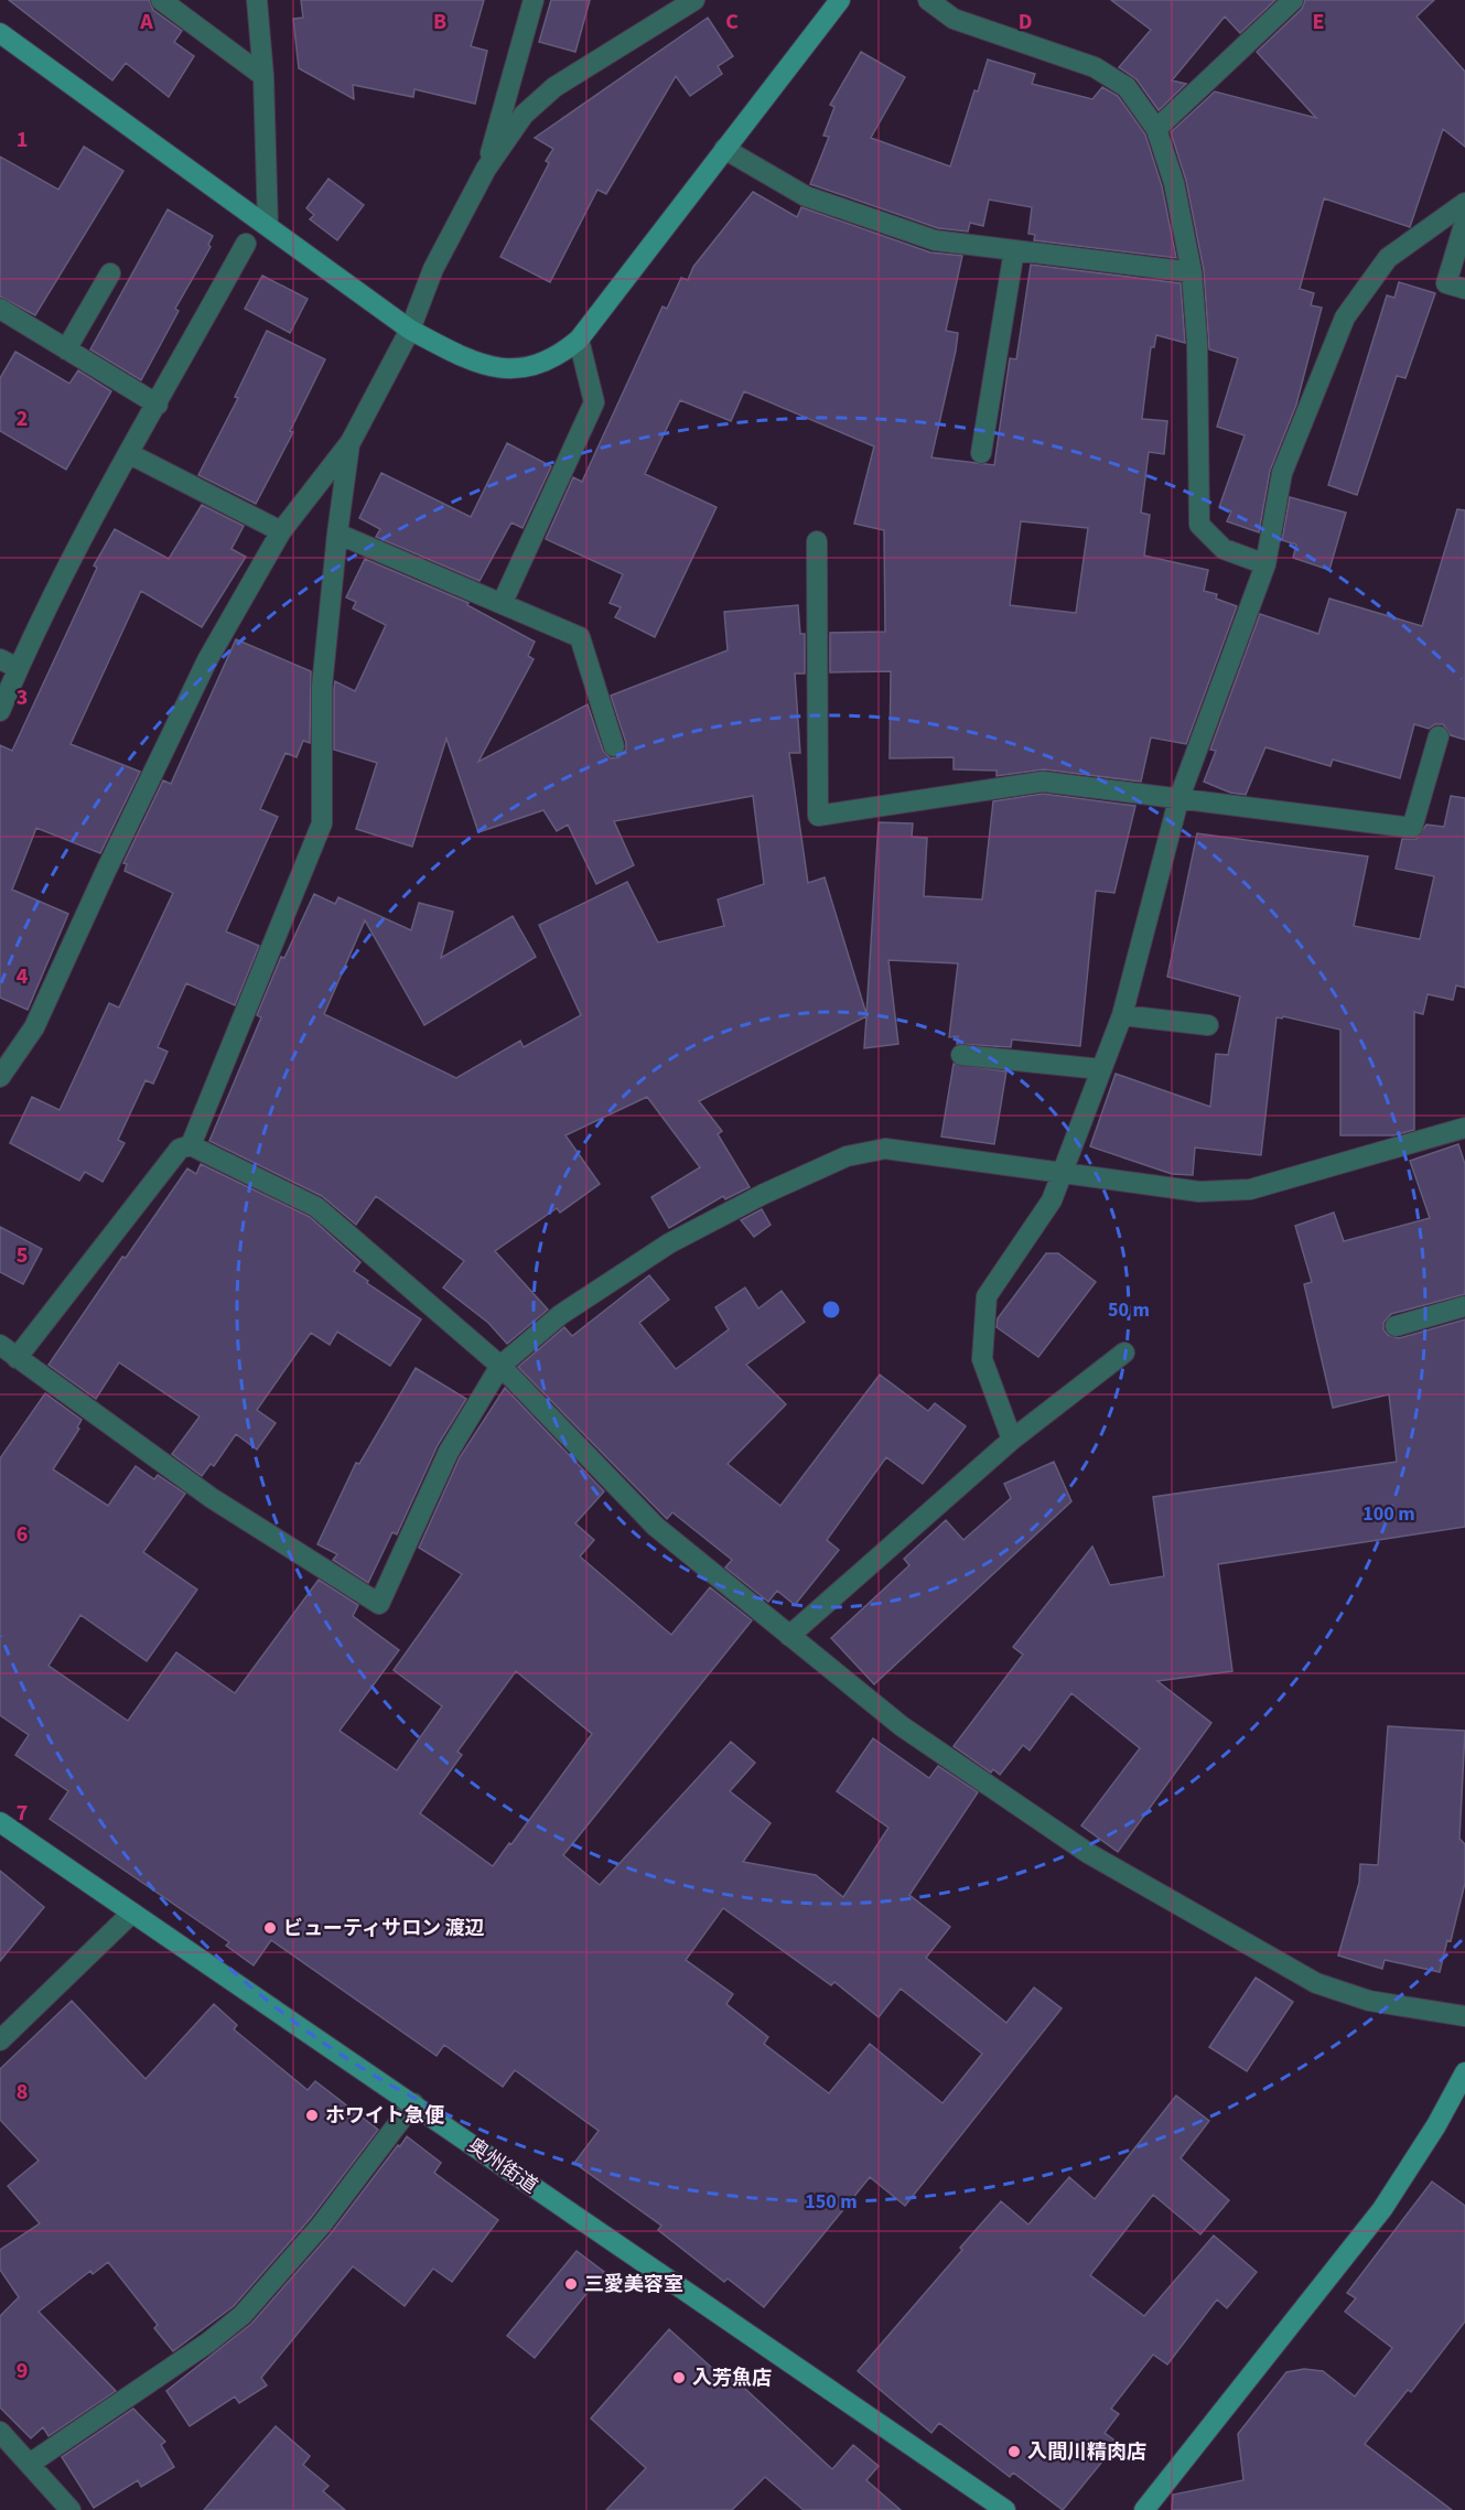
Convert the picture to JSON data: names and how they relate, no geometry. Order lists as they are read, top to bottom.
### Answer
{
  "streets": {
    "street": ["奥州街道"]
  },
  "places": [
    "ビューティサロン 渡辺",
    "ホワイト急便",
    "三愛美容室",
    "入芳魚店",
    "入間川精肉店"
  ],
  "grid": {
    "columns": [
      "A",
      "B",
      "C",
      "D",
      "E"
    ],
    "rows": [
      "1",
      "2",
      "3",
      "4",
      "5",
      "6",
      "7",
      "8",
      "9"
    ]
  },
  "rings": ["50 m", "100 m", "150 m"]
}
